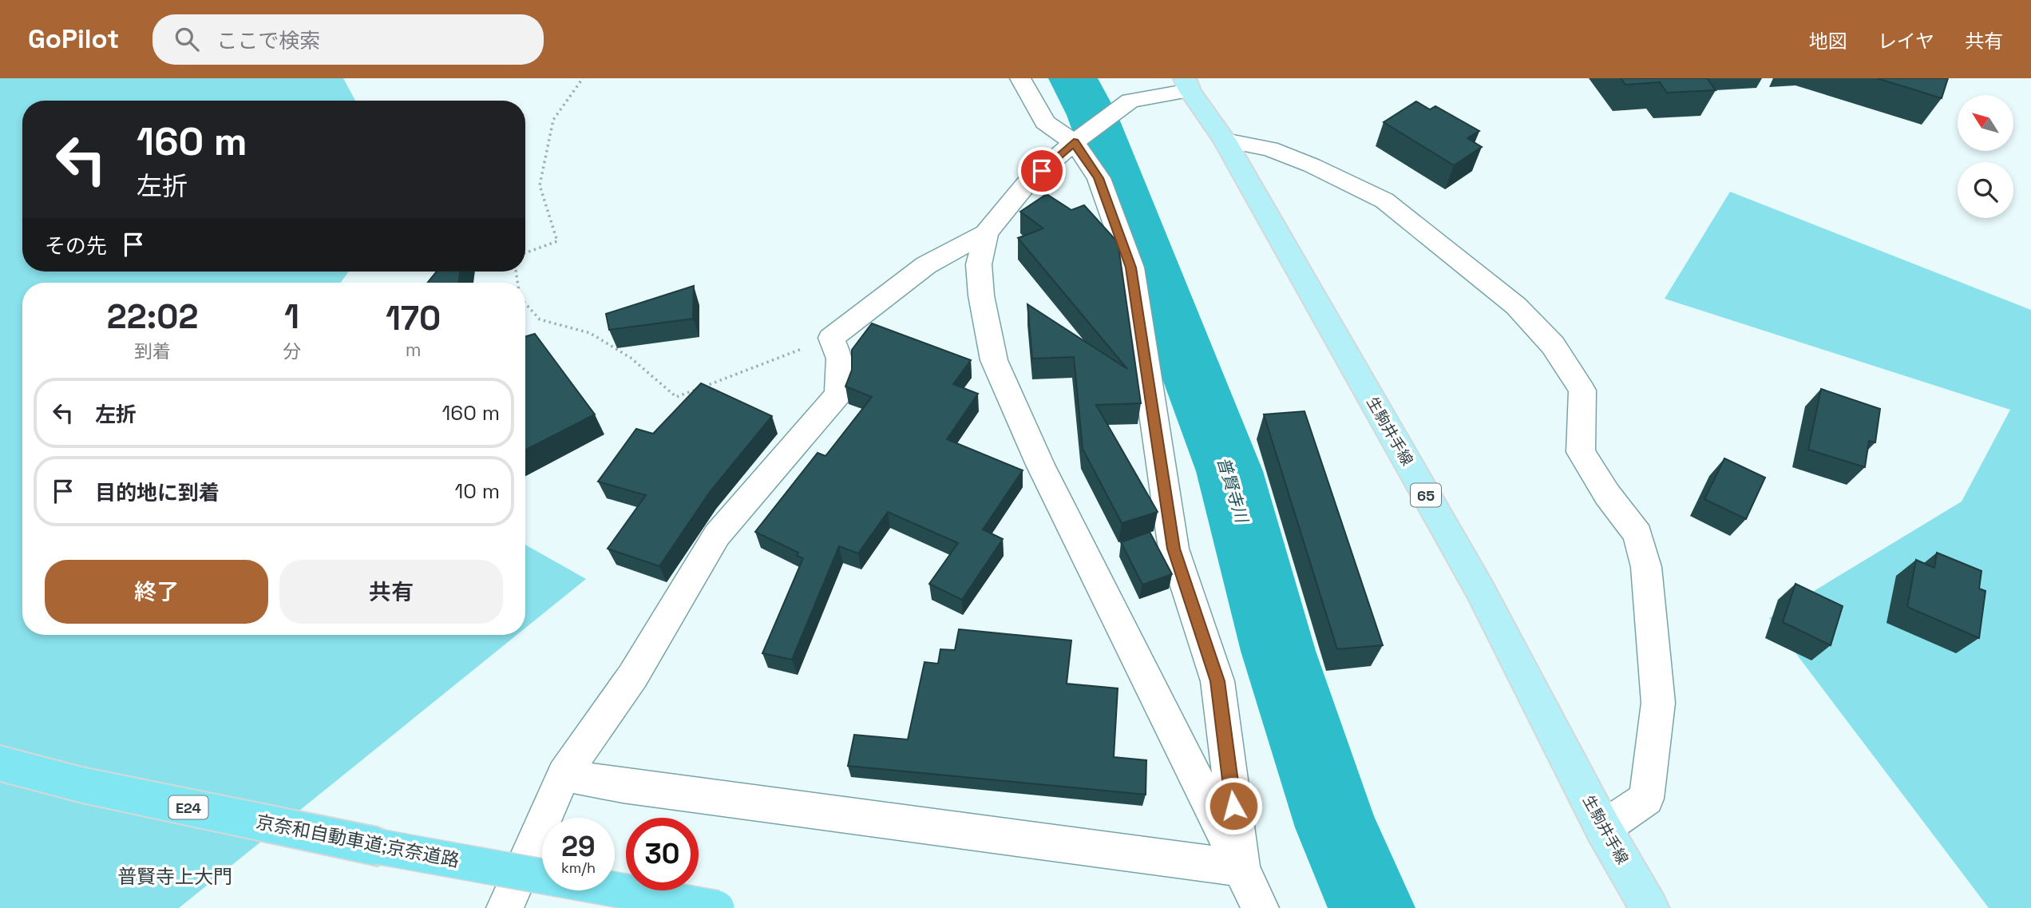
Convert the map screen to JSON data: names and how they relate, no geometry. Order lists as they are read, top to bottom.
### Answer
{
  "streets": {
    "highway": ["E24", "京奈和自動車道;京奈道路"],
    "main road": ["生駒井手線", "65"]
  },
  "districts": ["普賢寺上大門"],
  "water": ["普賢寺川"],
  "north": "top left",
  "page": {
    "header": "GoPilot",
    "search": "ここで検索",
    "nav": ["地図", "レイヤ", "共有"],
    "turn": ["160 m", "左折"],
    "then": "その先",
    "eta": [
      "22:02",
      "到着",
      "1",
      "分",
      "170",
      "m"
    ],
    "list": [
      {
        "name": "左折",
        "value": "160 m"
      },
      {
        "name": "目的地に到着",
        "value": "10 m"
      }
    ],
    "buttons": ["終了", "共有"],
    "speed": "29 km/h",
    "limit": "30"
  }
}
